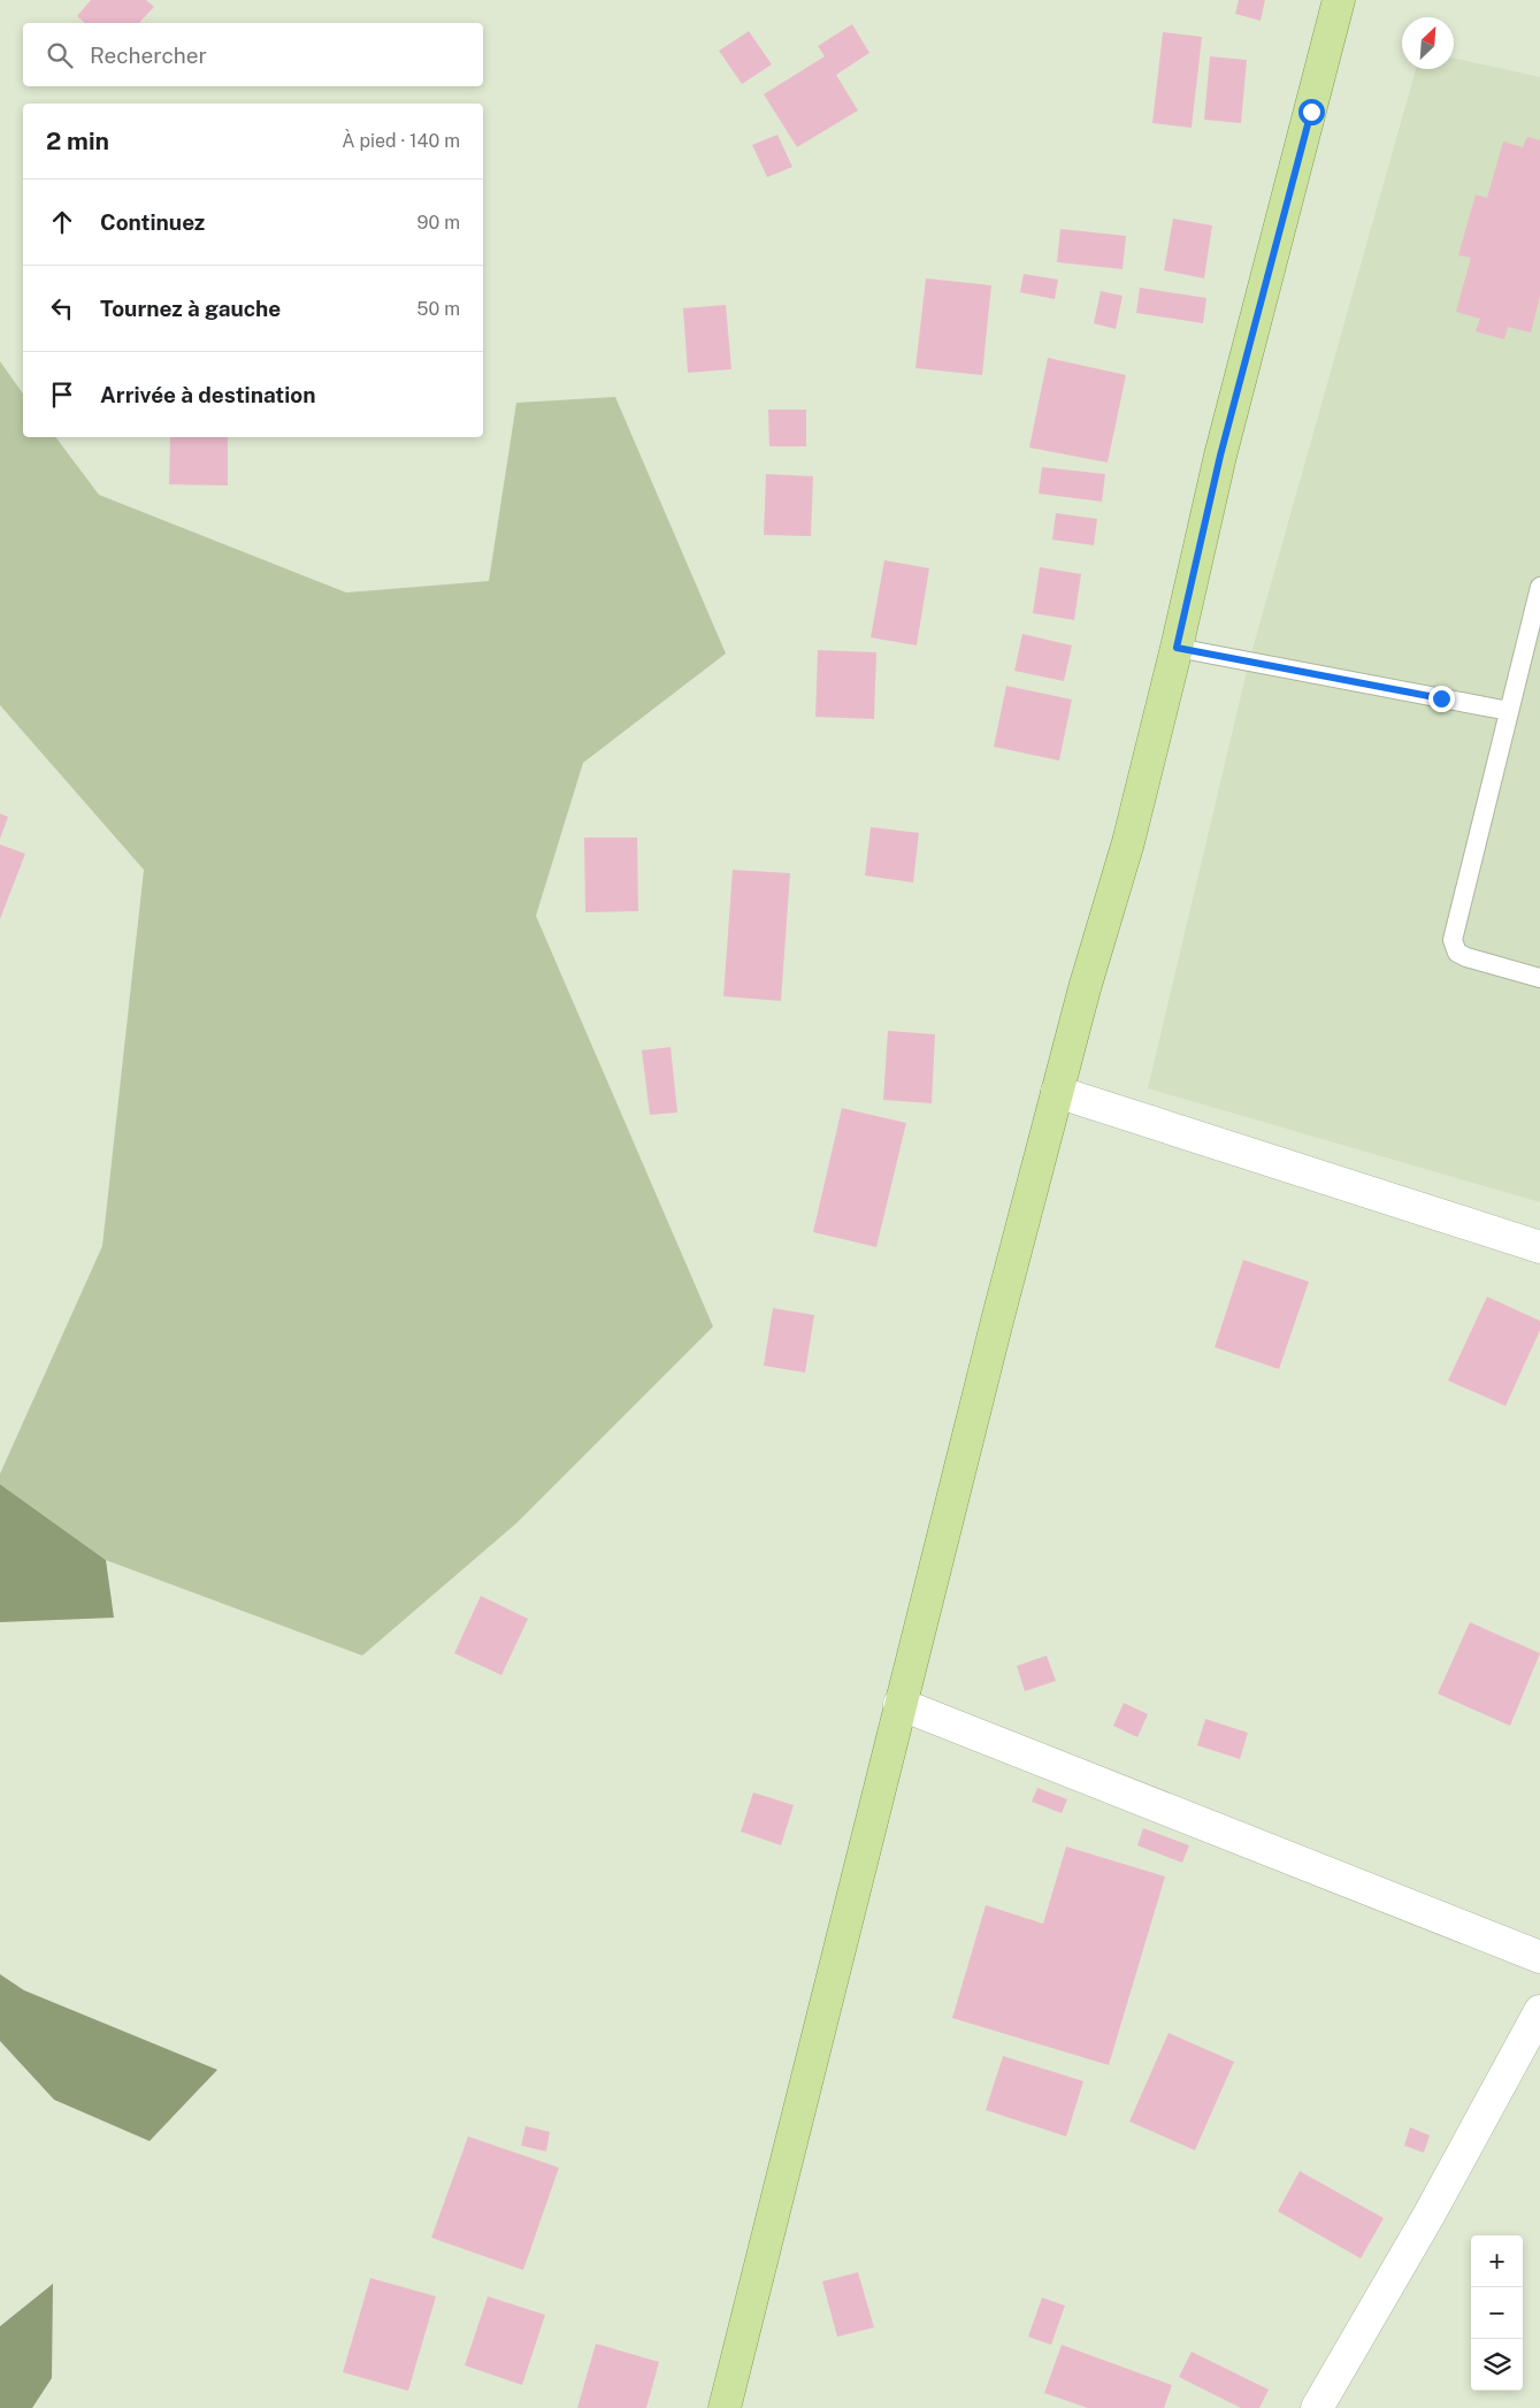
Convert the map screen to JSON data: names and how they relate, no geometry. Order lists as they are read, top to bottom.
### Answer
{
  "north": "top right",
  "page": {
    "search": "Rechercher",
    "heading": ["2 min", "À pied · 140 m"],
    "list": [
      ["Continuez", "90 m"],
      ["Tournez à gauche", "50 m"],
      "Arrivée à destination"
    ],
    "map_buttons": ["+", "−"]
  }
}
